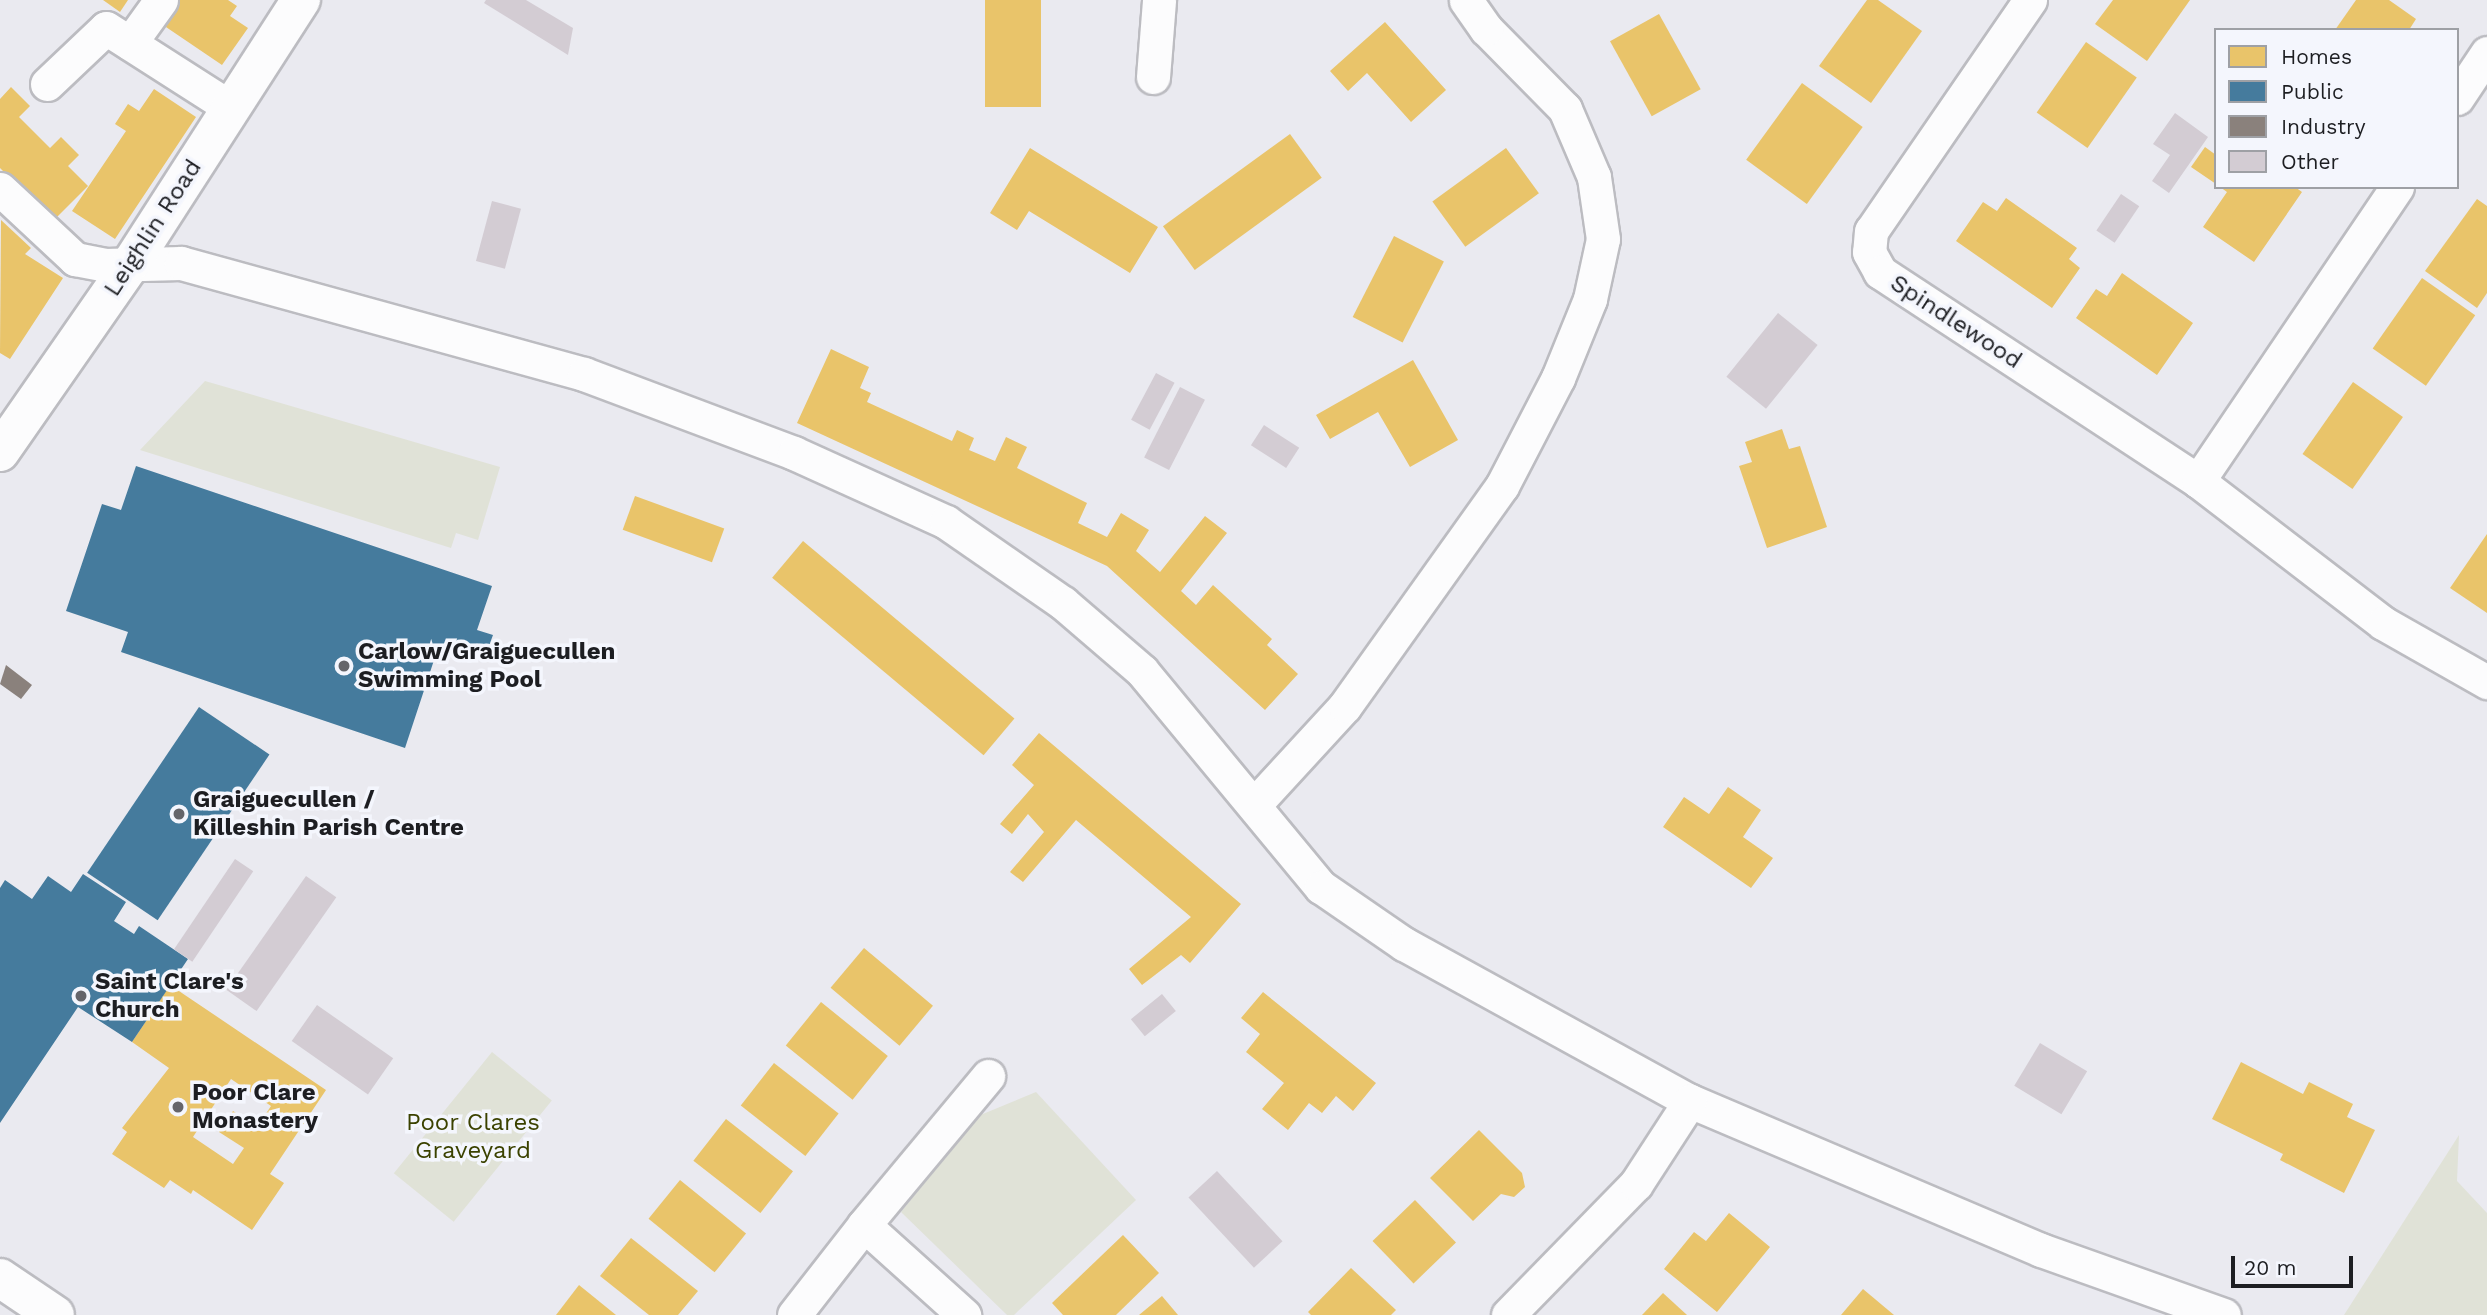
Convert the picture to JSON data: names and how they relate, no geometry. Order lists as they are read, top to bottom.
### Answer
{
  "streets": {
    "street": ["Leighlin Road", "Spindlewood"]
  },
  "parks": ["Poor Clares Graveyard"],
  "places": [
    "Carlow/Graiguecullen Swimming Pool",
    "Graiguecullen / Killeshin Parish Centre",
    "Saint Clare's Church",
    "Poor Clare Monastery"
  ],
  "legend": [
    "Homes",
    "Public",
    "Industry",
    "Other"
  ],
  "scale_bar": "20 m"
}
